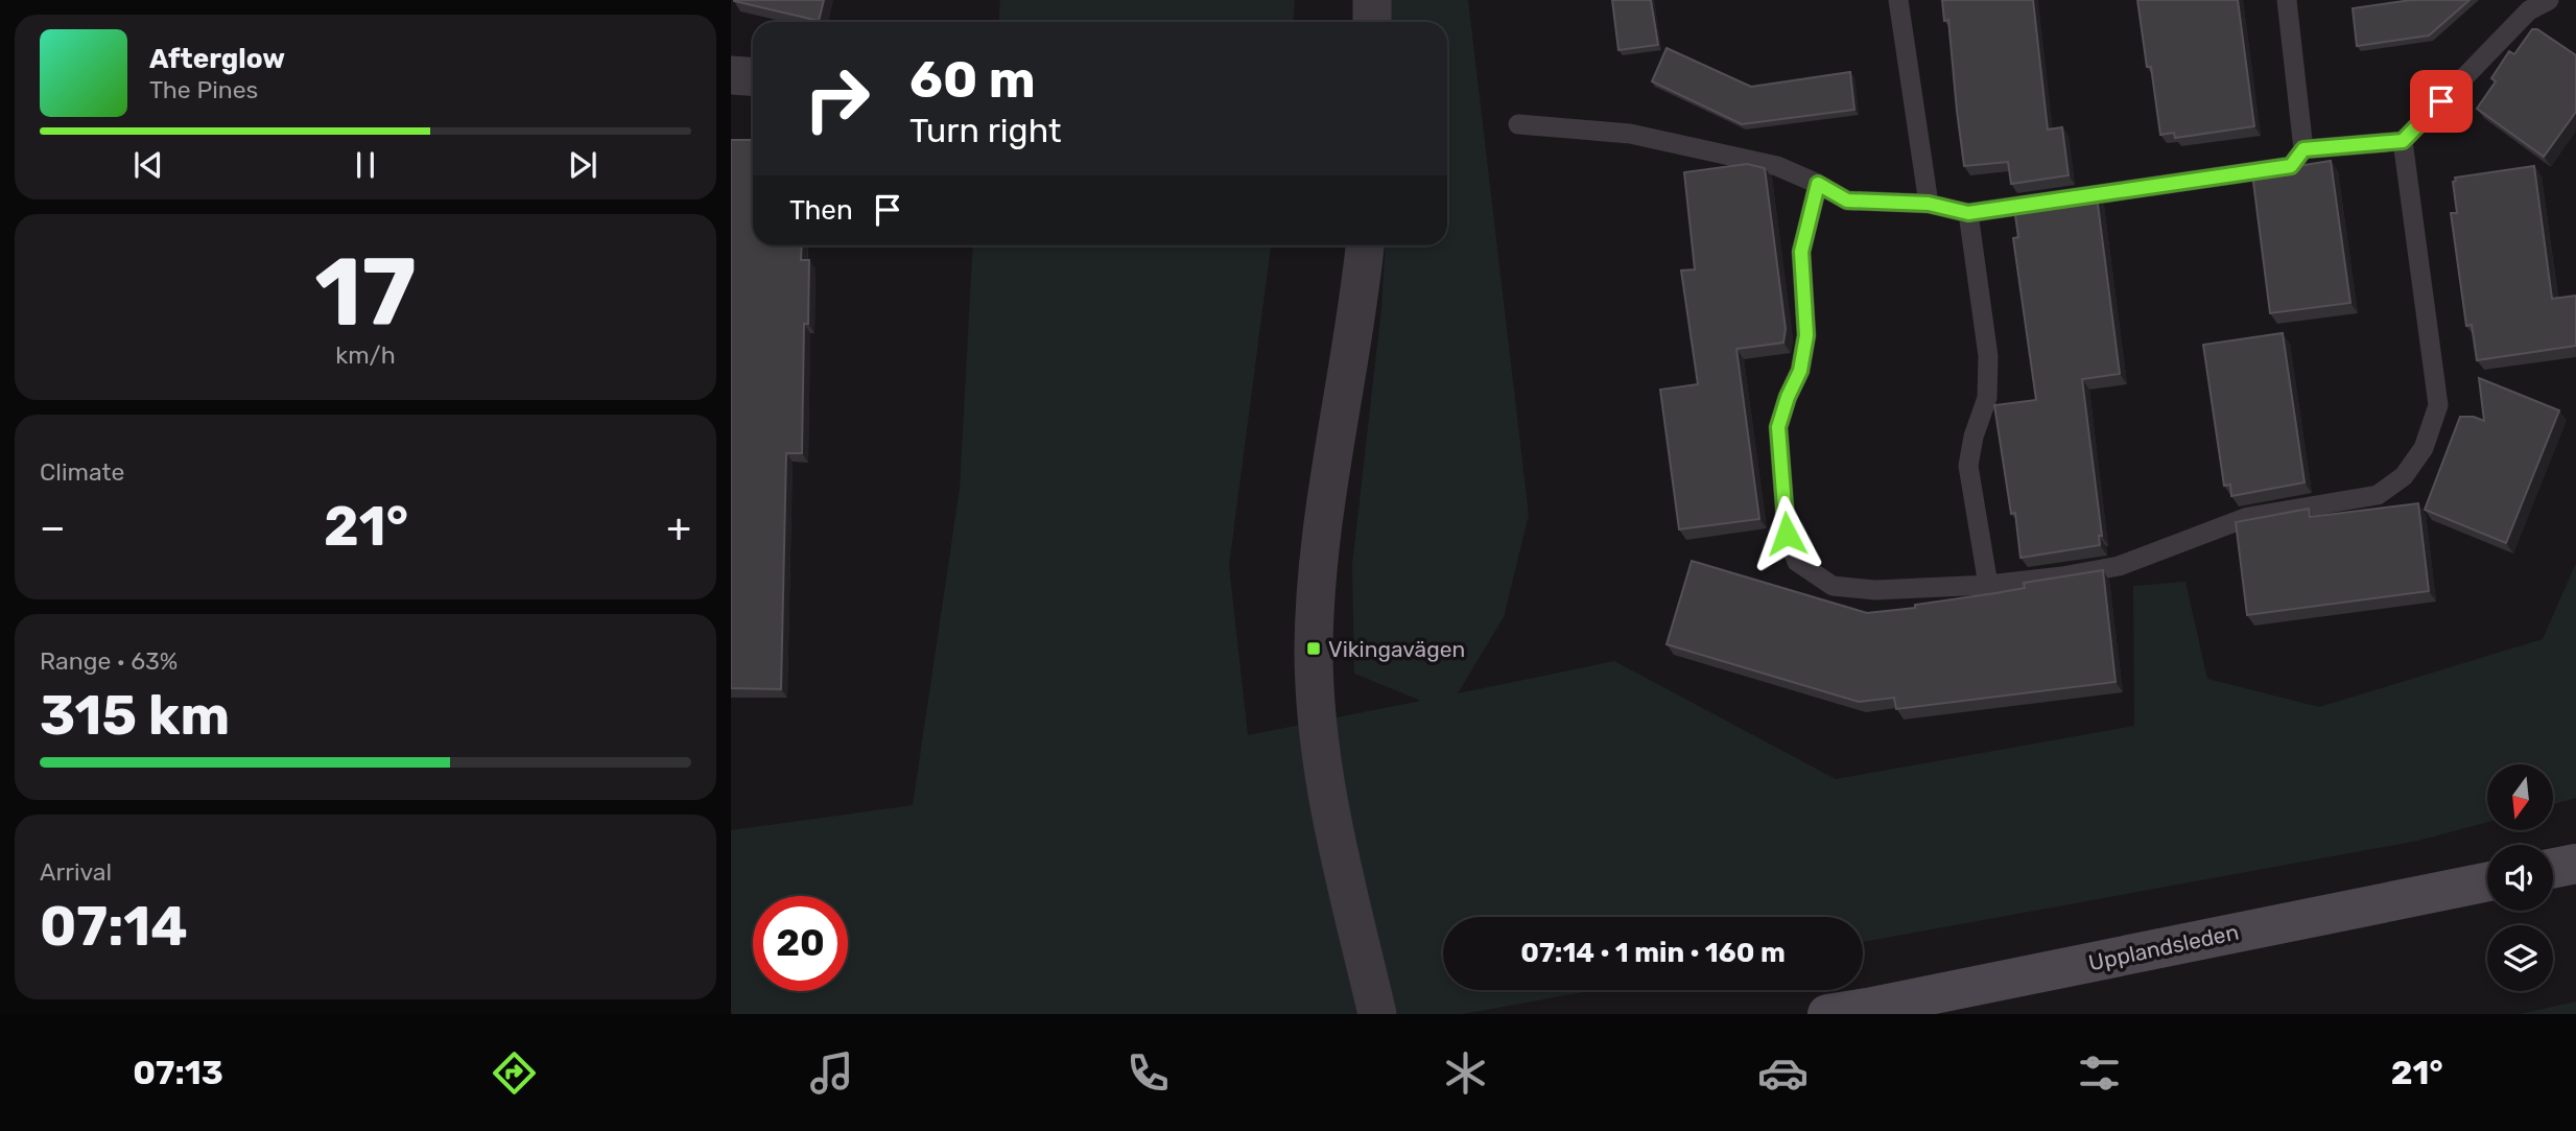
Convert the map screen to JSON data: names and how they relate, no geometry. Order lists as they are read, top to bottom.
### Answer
{
  "streets": {
    "street": ["Upplandsleden"]
  },
  "places": {
    "transit": ["Vikingavägen"]
  },
  "north": "bottom",
  "page": {
    "turn": ["60 m", "Turn right"],
    "song": ["Afterglow", "The Pines"],
    "then": "Then",
    "tile": [
      ["17", "km/h"],
      "Climate",
      ["Range · 63%", "315 km"],
      ["Arrival", "07:14"]
    ],
    "heat": ["−", "21°", "+"],
    "limit": "20",
    "trip": "07:14 · 1 min · 160 m",
    "tabs": ["07:13", "21°"]
  }
}
